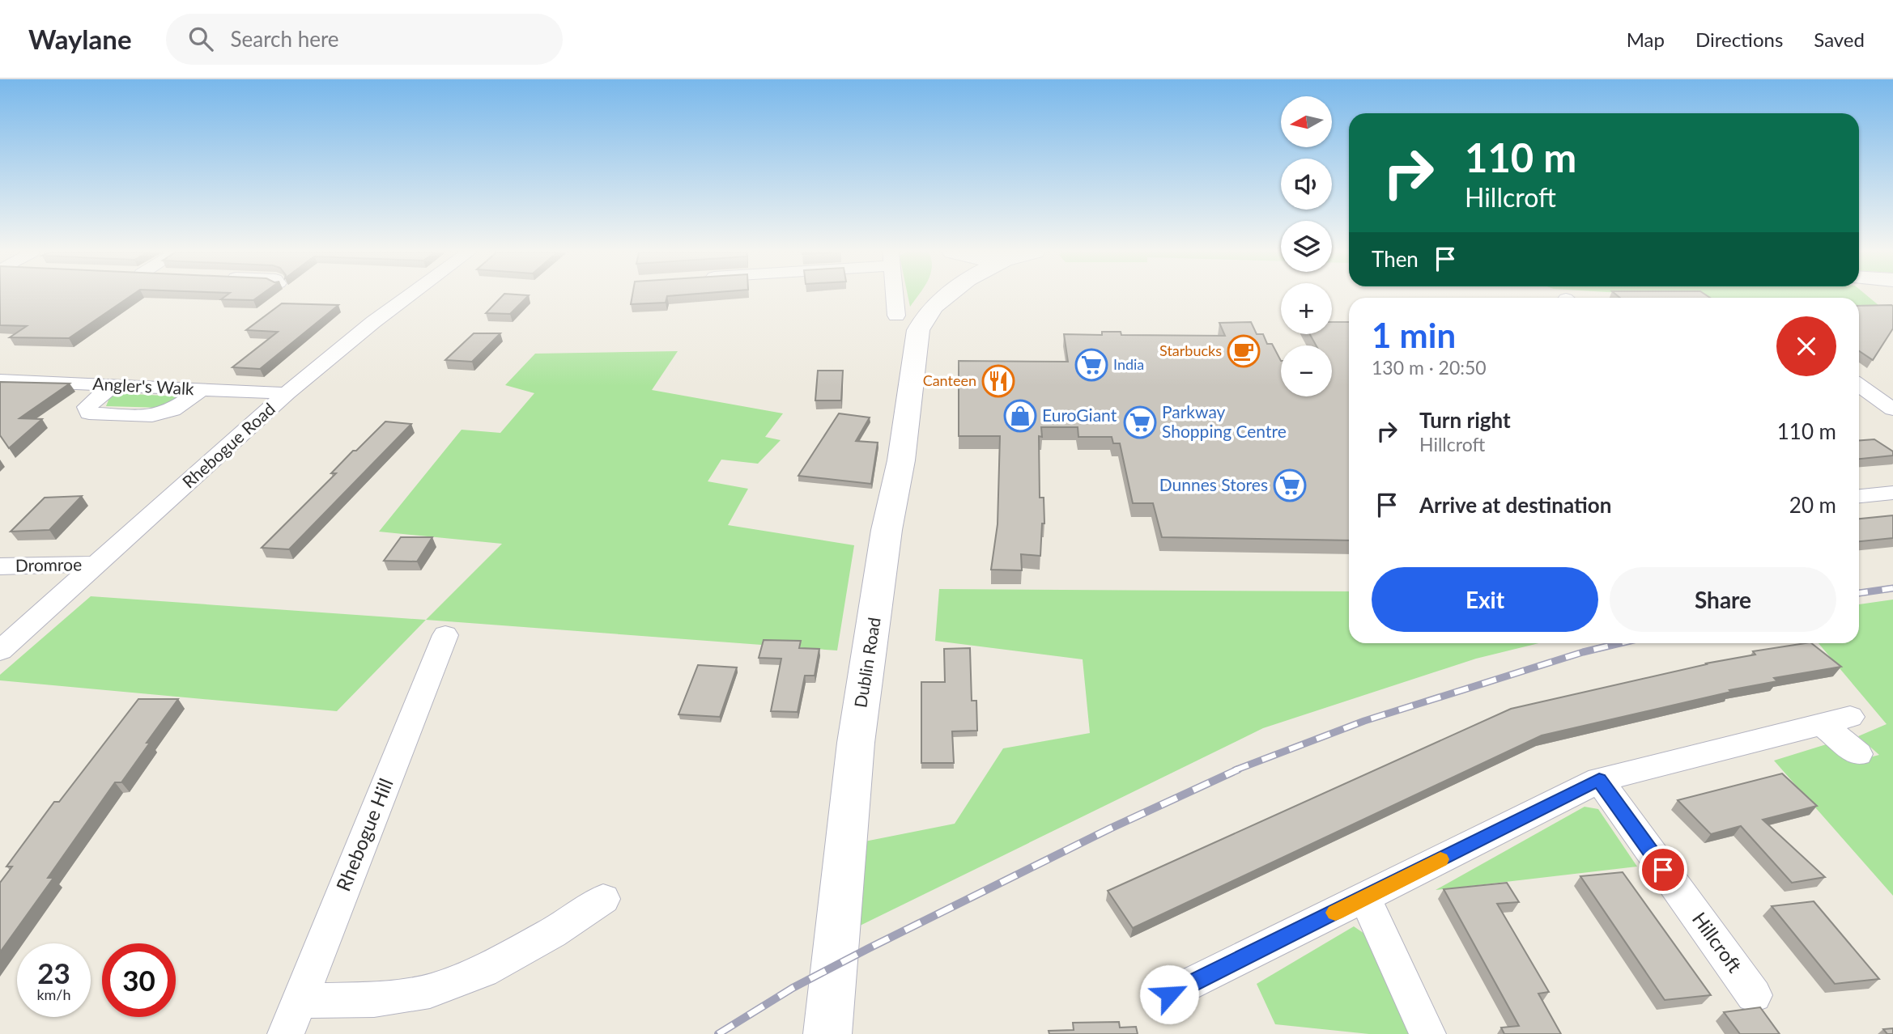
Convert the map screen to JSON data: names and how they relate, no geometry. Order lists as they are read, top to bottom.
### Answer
{
  "streets": {
    "main road": ["Dublin Road"],
    "street": [
      "Angler's Walk",
      "Rhebogue Road",
      "Dromroe",
      "Rhebogue Hill",
      "Hillcroft"
    ]
  },
  "crossings": [
    ["Angler's Walk", "Rhebogue Road"],
    ["Rhebogue Road", "Dromroe"]
  ],
  "places": {
    "cafe": ["Starbucks"],
    "supermarket": ["India", "Parkway Shopping Centre", "Dunnes Stores"],
    "restaurant": ["Canteen"],
    "shop": ["EuroGiant"]
  },
  "north": "left",
  "page": {
    "header": "Waylane",
    "search": "Search here",
    "nav": ["Map", "Directions", "Saved"],
    "map_buttons": ["+", "−"],
    "turn": ["110 m", "Hillcroft"],
    "then": "Then",
    "heading": ["1 min", "130 m · 20:50"],
    "list": [
      {
        "name": "Turn right",
        "note": "Hillcroft",
        "value": "110 m"
      },
      {
        "name": "Arrive at destination",
        "value": "20 m"
      }
    ],
    "buttons": ["Exit", "Share"],
    "speed": "23 km/h",
    "limit": "30"
  }
}
